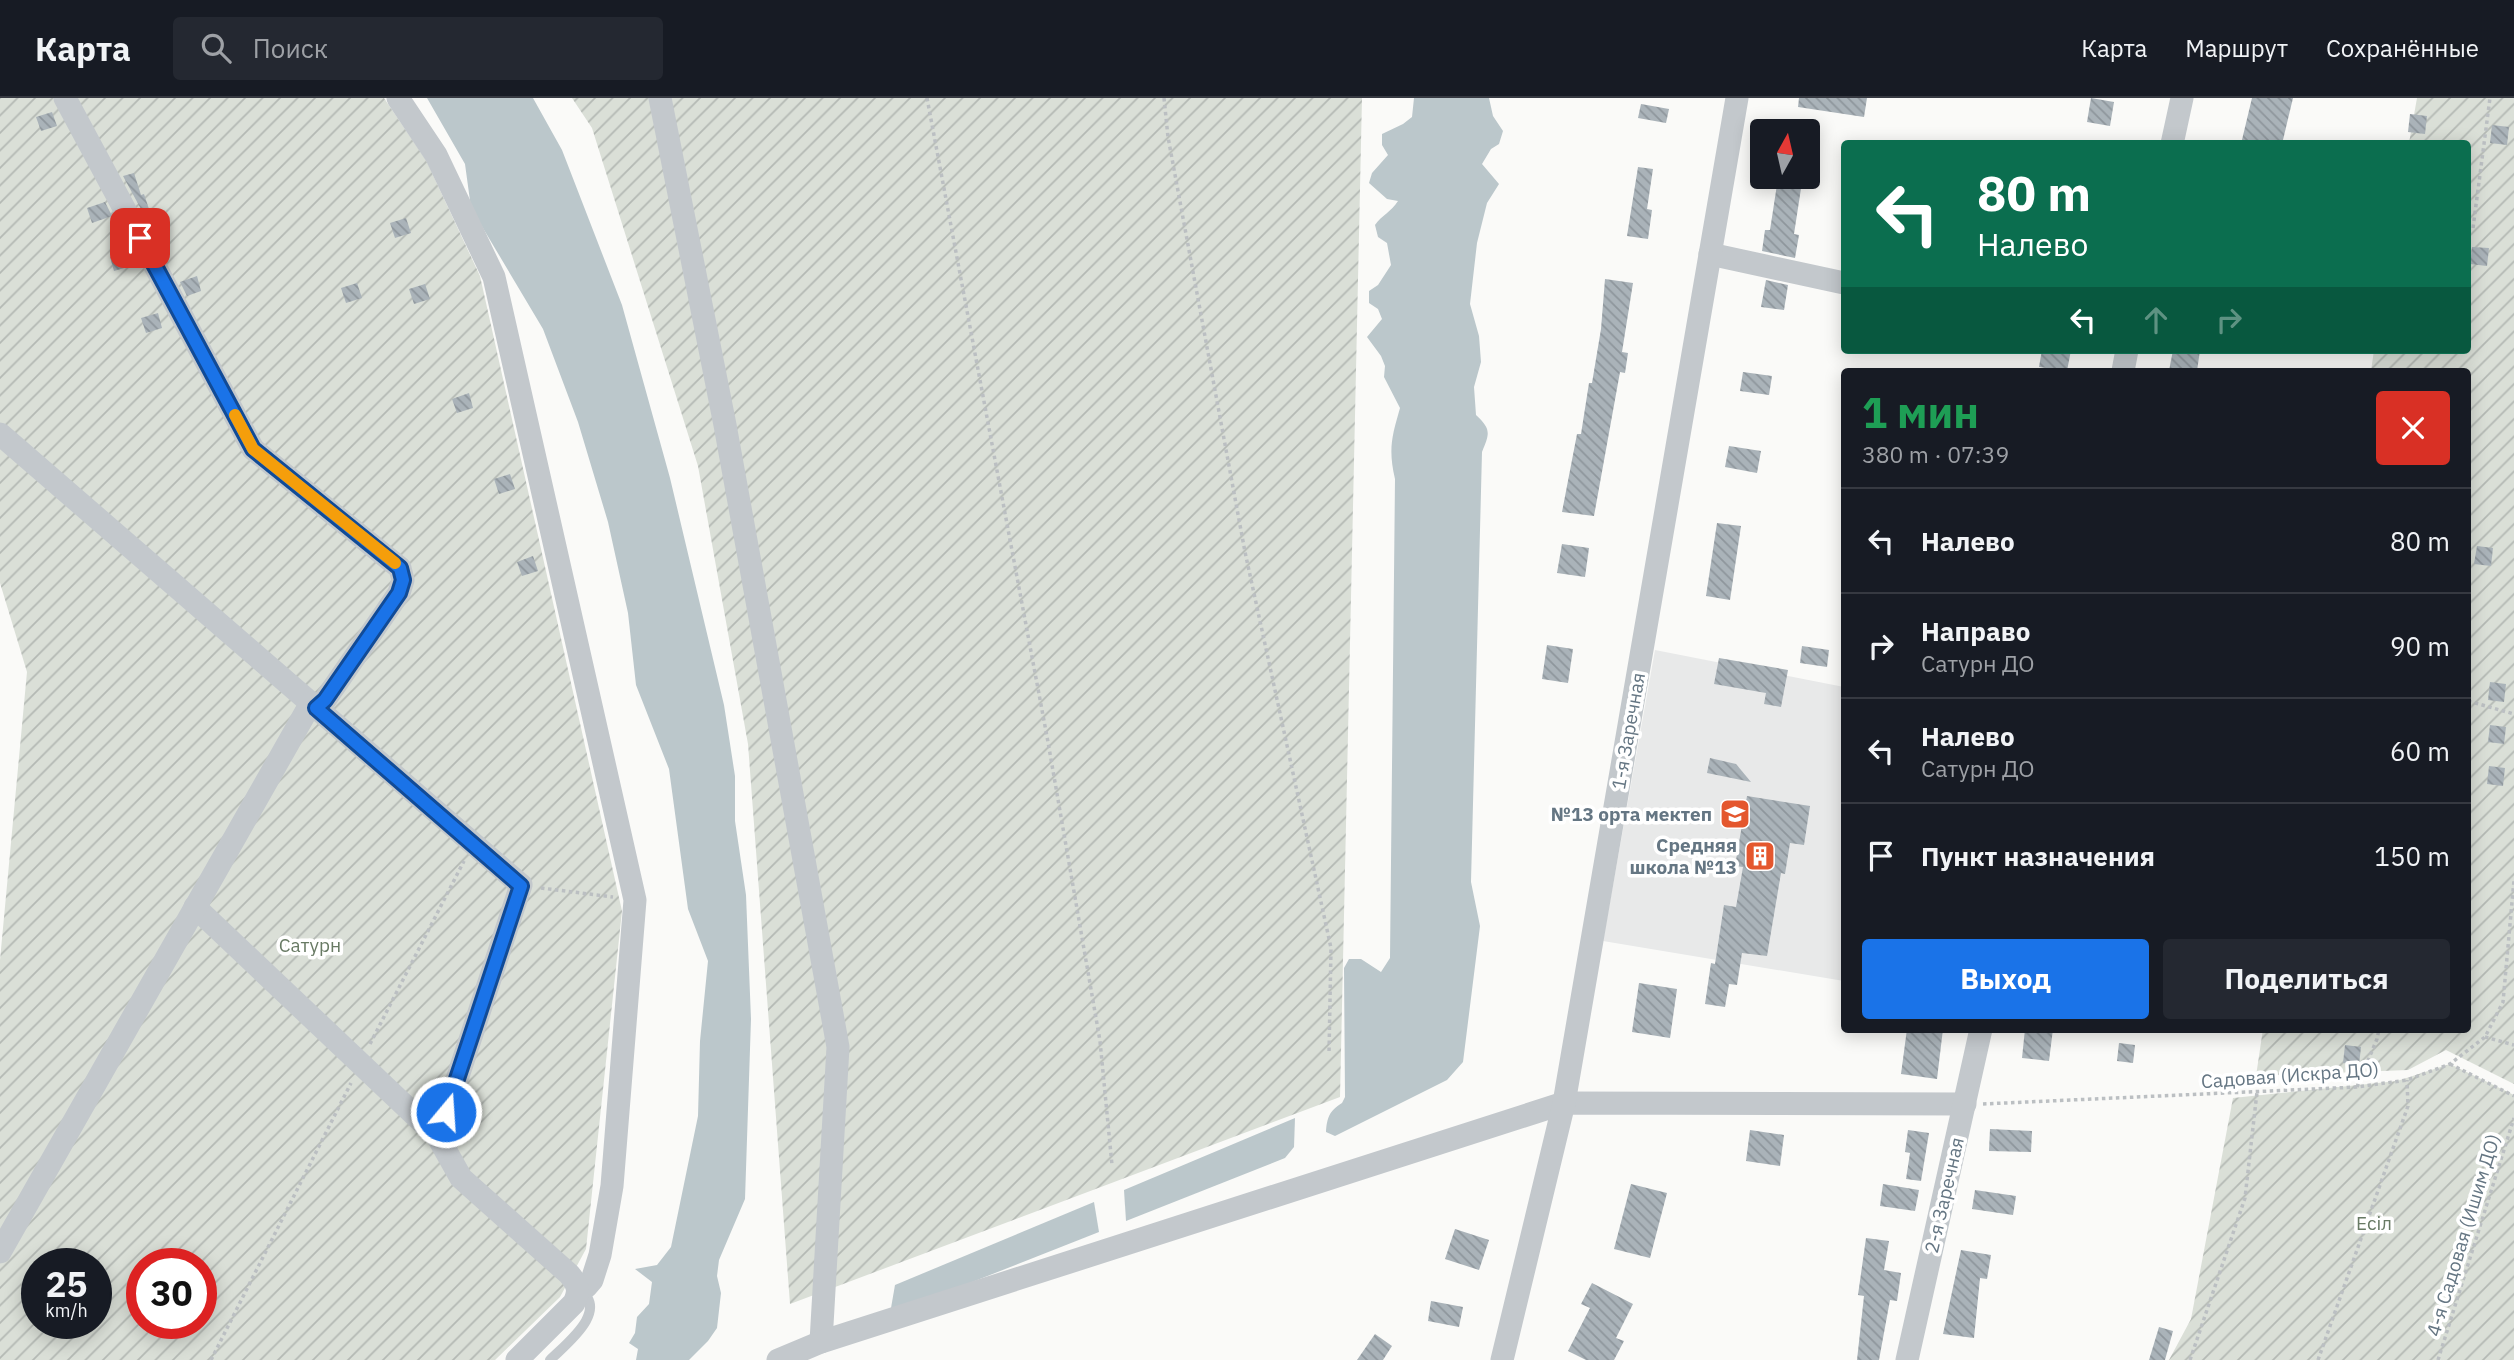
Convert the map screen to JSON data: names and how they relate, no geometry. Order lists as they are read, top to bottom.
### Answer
{
  "streets": {
    "street": ["1-я Заречная", "2-я Заречная"],
    "path": ["Садовая (Искра ДО)", "4-я Садовая (Ишим ДО)"]
  },
  "crossings": [
    ["Садовая (Искра ДО)", "2-я Заречная"]
  ],
  "parks": ["Сатурн", "Есіл"],
  "places": {
    "school or university": ["№13 орта мектеп"],
    "building": ["Средняя школа №13"]
  },
  "north": "top",
  "page": {
    "header": "Карта",
    "search": "Поиск",
    "nav": ["Карта", "Маршрут", "Сохранённые"],
    "turn": ["80 m", "Налево"],
    "heading": ["1 мин", "380 m · 07:39"],
    "list": [
      {
        "name": "Налево",
        "value": "80 m"
      },
      {
        "name": "Направо",
        "note": "Сатурн ДО",
        "value": "90 m"
      },
      {
        "name": "Налево",
        "note": "Сатурн ДО",
        "value": "60 m"
      },
      {
        "name": "Пункт назначения",
        "value": "150 m"
      }
    ],
    "buttons": ["Выход", "Поделиться"],
    "speed": "25 km/h",
    "limit": "30"
  }
}
